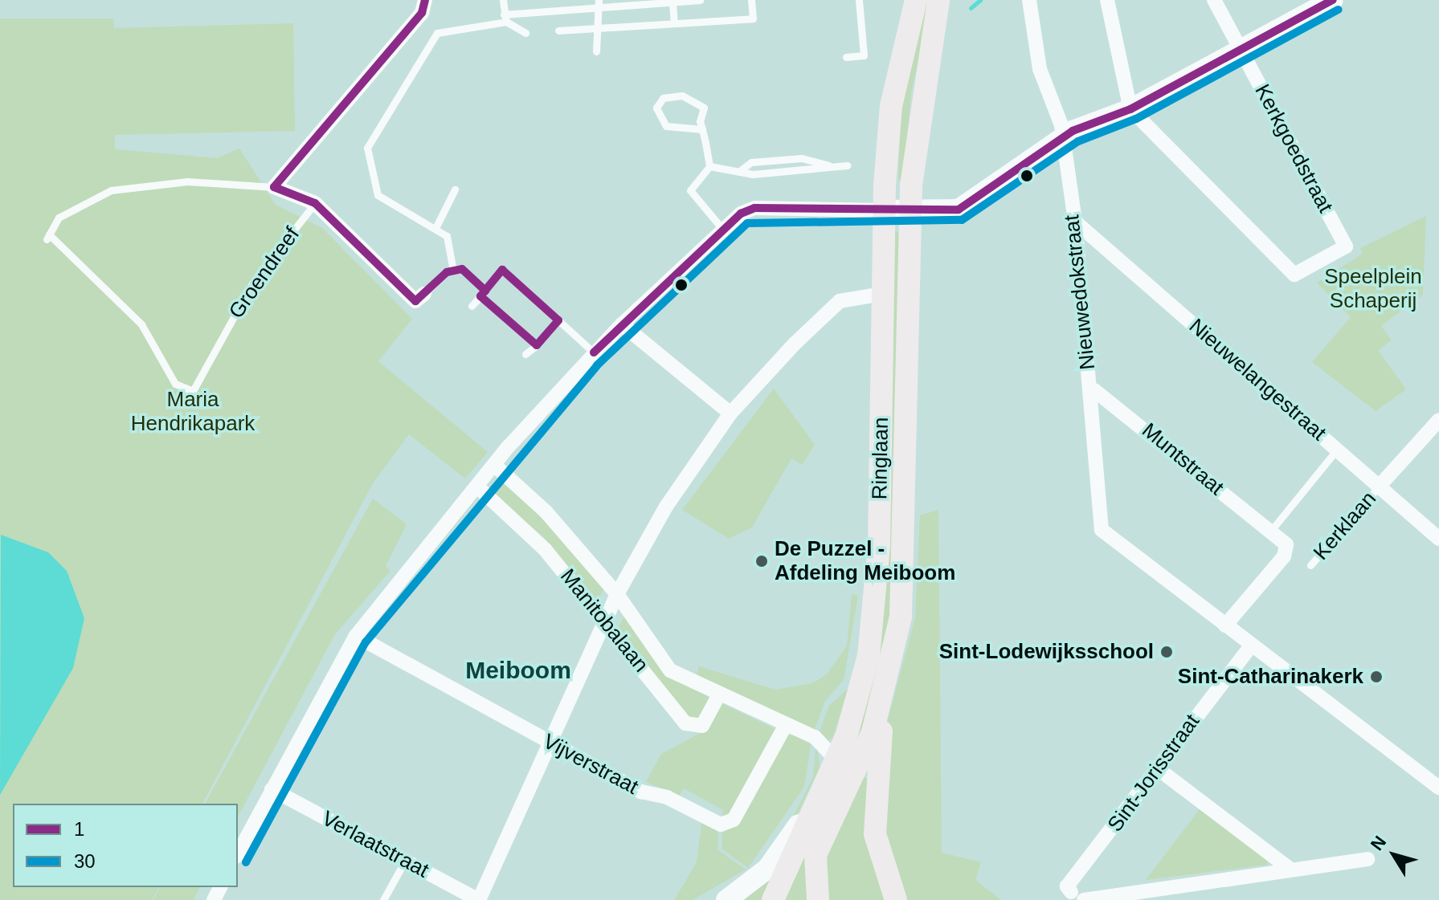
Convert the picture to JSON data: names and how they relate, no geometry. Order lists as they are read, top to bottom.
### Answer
{
  "streets": {
    "main road": ["Ringlaan"],
    "street": [
      "Kerkgoedstraat",
      "Nieuwedokstraat",
      "Nieuwelangestraat",
      "Muntstraat",
      "Kerklaan",
      "Manitobalaan",
      "Vijverstraat",
      "Sint-Jorisstraat",
      "Verlaatstraat"
    ],
    "lane": ["Groendreef"]
  },
  "crossings": [
    ["Nieuwedokstraat", "Nieuwelangestraat"],
    ["Nieuwedokstraat", "Muntstraat"],
    ["Nieuwedokstraat", "Kerklaan"],
    ["Nieuwelangestraat", "Kerklaan"],
    ["Ringlaan", "Manitobalaan"],
    ["Muntstraat", "Kerklaan"],
    ["Manitobalaan", "Vijverstraat"]
  ],
  "districts": ["Meiboom"],
  "parks": ["Speelplein Schaperij", "Maria Hendrikapark"],
  "places": ["De Puzzel - Afdeling Meiboom", "Sint-Lodewijksschool", "Sint-Catharinakerk"],
  "lines": ["transit line 1", "transit line 30"],
  "legend": ["1", "30"],
  "north": "top left"
}
